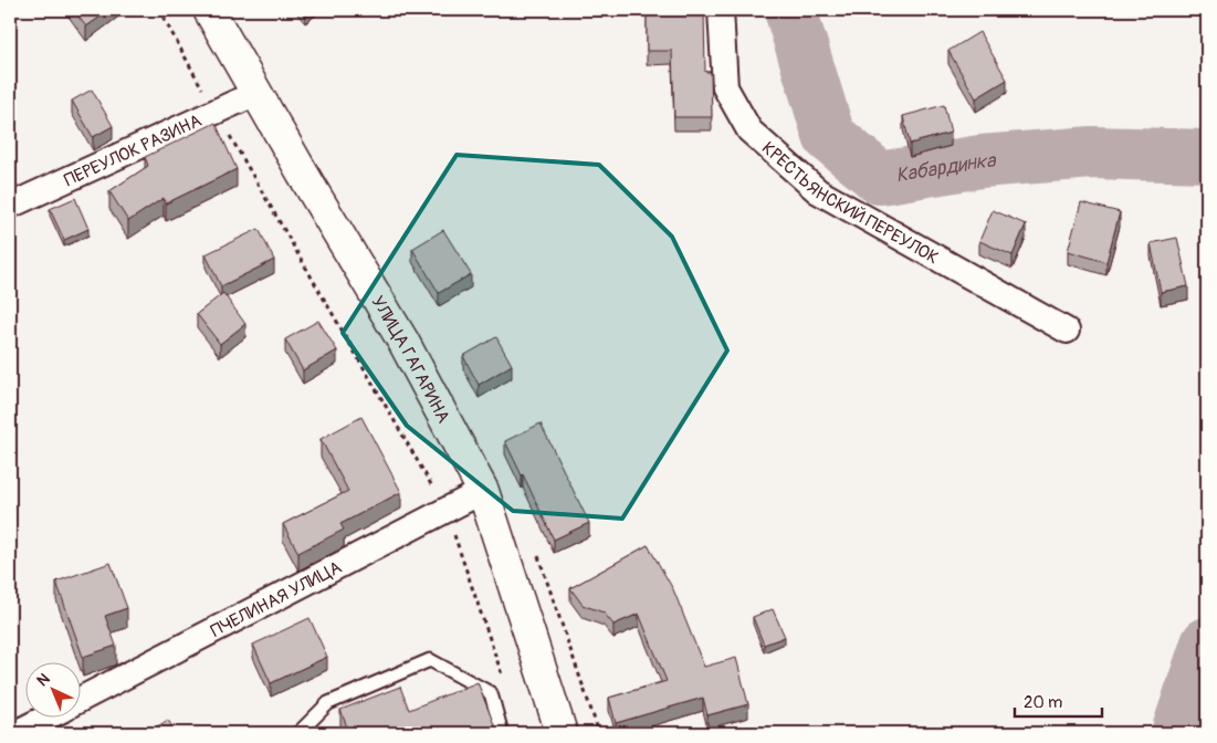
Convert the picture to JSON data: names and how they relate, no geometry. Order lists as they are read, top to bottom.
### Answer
{
  "streets": {
    "street": [
      "ПЕРЕУЛОК РАЗИНА",
      "КРЕСТЬЯНСКИЙ ПЕРЕУЛОК",
      "УЛИЦА ГАГАРИНА",
      "ПЧЕЛИНАЯ УЛИЦА"
    ]
  },
  "crossings": [
    ["ПЕРЕУЛОК РАЗИНА", "УЛИЦА ГАГАРИНА"],
    ["УЛИЦА ГАГАРИНА", "ПЧЕЛИНАЯ УЛИЦА"]
  ],
  "water": ["Кабардинка"],
  "scale_bar": "20 m",
  "north": "top left"
}
